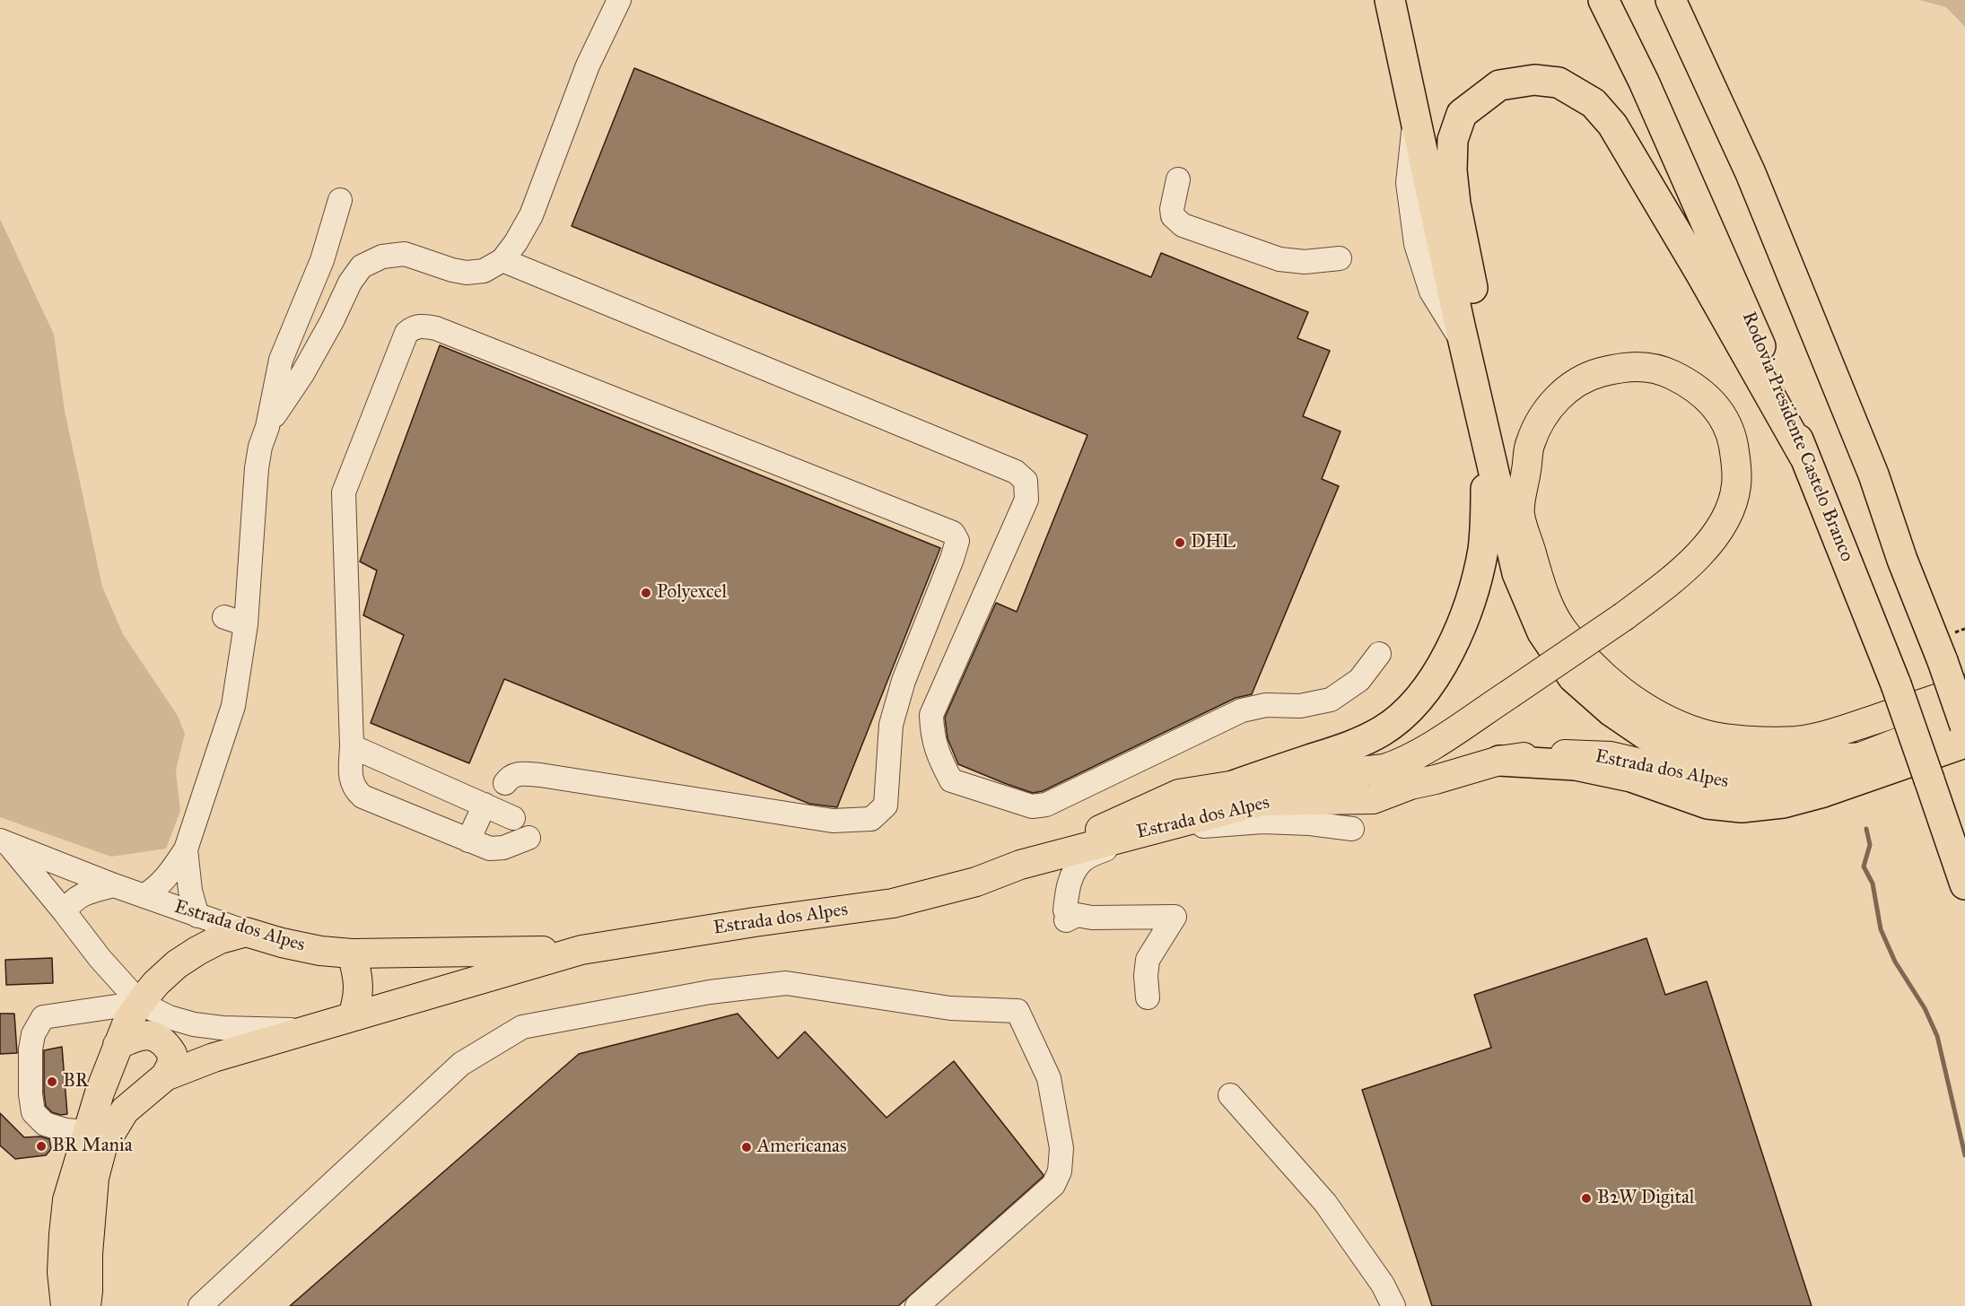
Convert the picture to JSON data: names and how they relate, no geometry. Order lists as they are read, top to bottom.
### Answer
{
  "streets": {
    "highway": ["Rodovia Presidente Castelo Branco"],
    "main road": ["Estrada dos Alpes"]
  },
  "places": [
    "DHL",
    "Polyexcel",
    "BR",
    "BR Mania",
    "Americanas",
    "B2W Digital"
  ]
}
